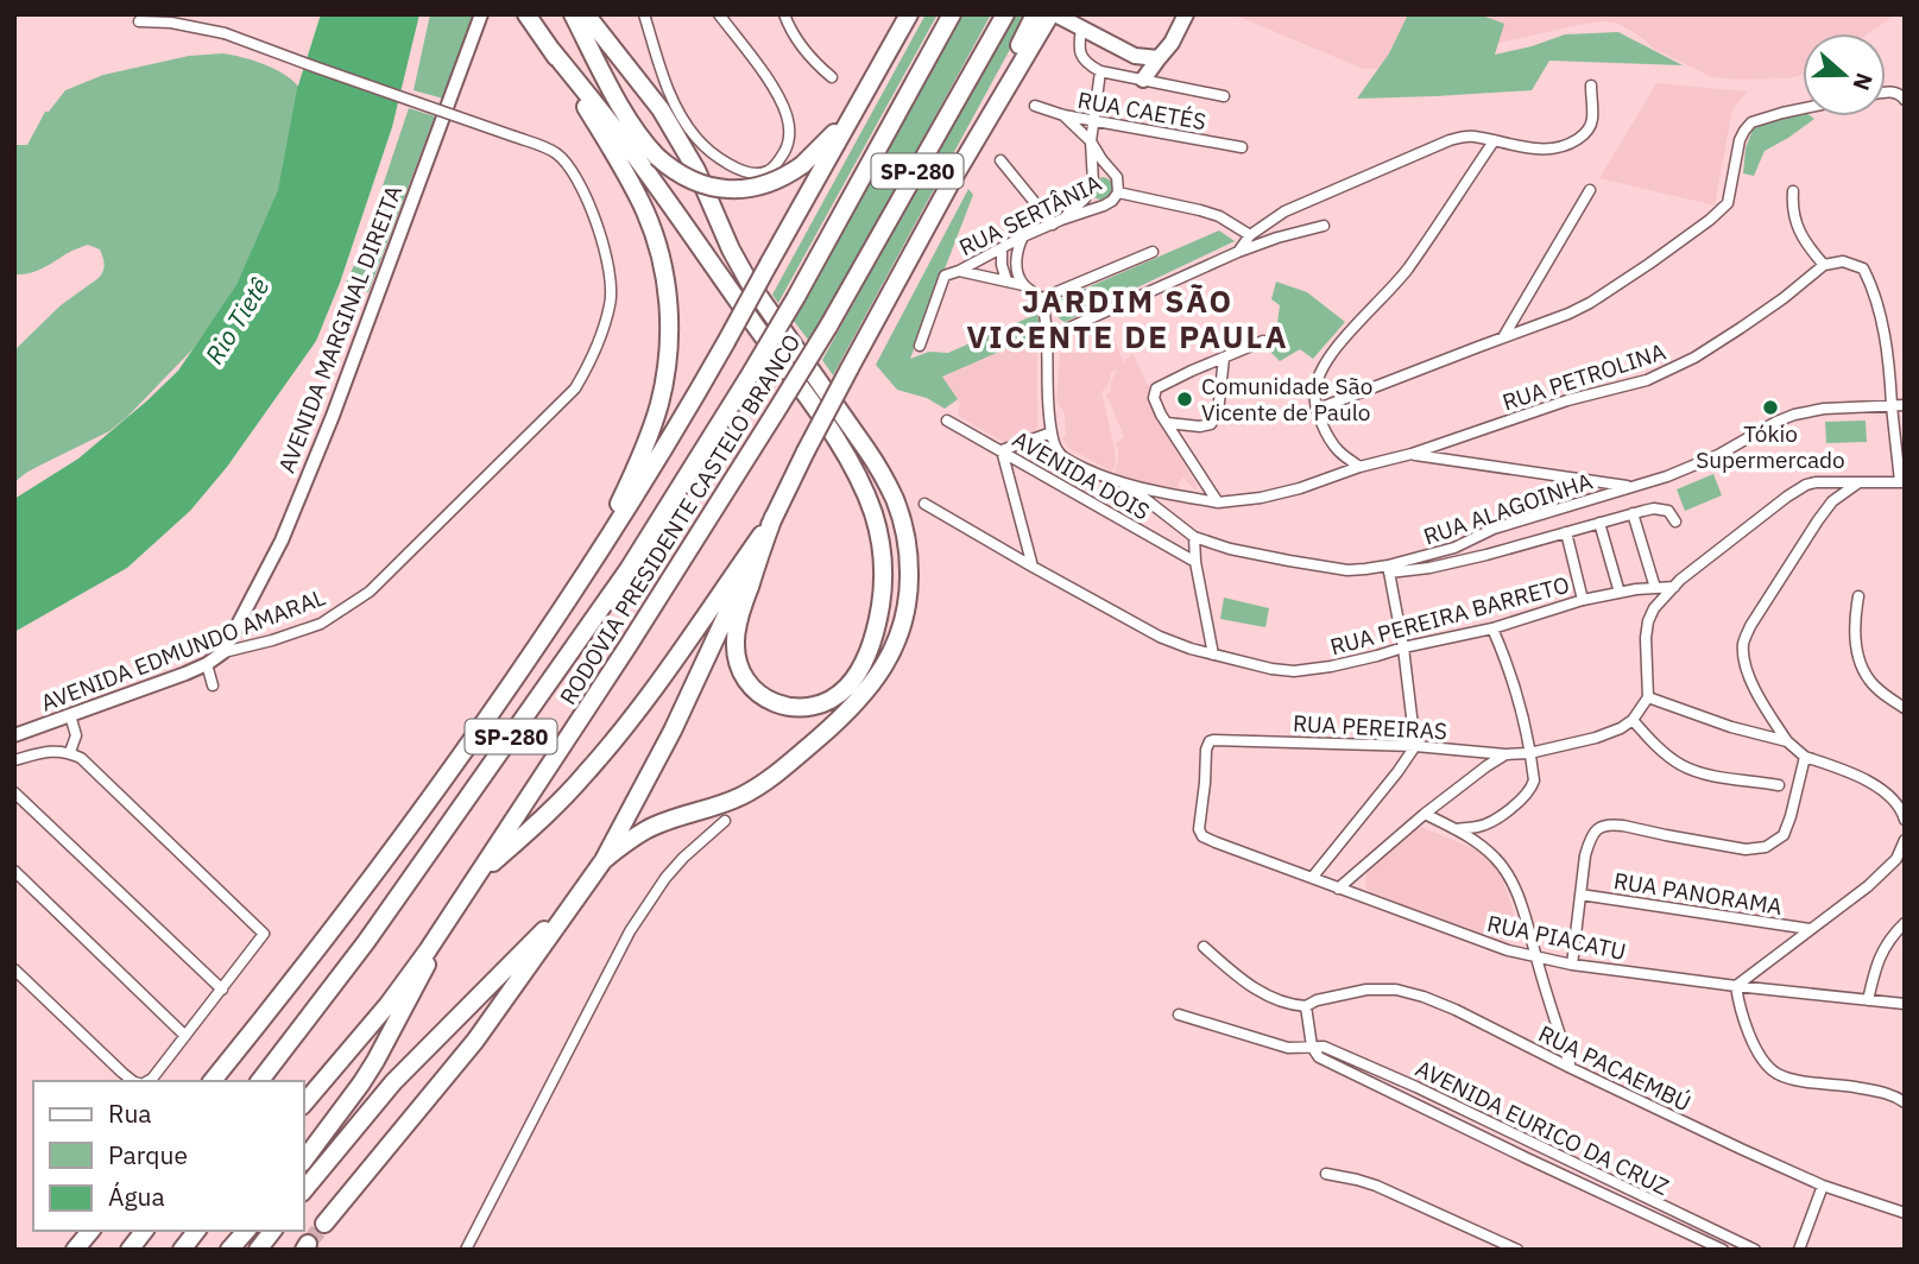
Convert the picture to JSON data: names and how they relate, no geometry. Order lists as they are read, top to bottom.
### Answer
{
  "streets": {
    "highway": ["SP-280", "RODOVIA PRESIDENTE CASTELO BRANCO"],
    "main road": ["AVENIDA MARGINAL DIREITA", "AVENIDA EDMUNDO AMARAL"],
    "street": [
      "RUA CAETÉS",
      "RUA SERTÂNIA",
      "RUA PETROLINA",
      "AVENIDA DOIS",
      "RUA ALAGOINHA",
      "RUA PEREIRA BARRETO",
      "RUA PEREIRAS",
      "RUA PANORAMA",
      "RUA PIACATU",
      "RUA PACAEMBÚ",
      "AVENIDA EURICO DA CRUZ"
    ]
  },
  "crossings": [
    ["RUA CAETÉS", "RUA SERTÂNIA"],
    ["AVENIDA MARGINAL DIREITA", "AVENIDA EDMUNDO AMARAL"],
    ["RUA PETROLINA", "RUA ALAGOINHA"],
    ["RUA PEREIRAS", "RUA PIACATU"]
  ],
  "districts": ["JARDIM SÃO VICENTE DE PAULA"],
  "water": ["Rio Tietê"],
  "places": ["Comunidade São Vicente de Paulo", "Tókio Supermercado"],
  "legend": ["Rua", "Parque", "Água"],
  "north": "right"
}
